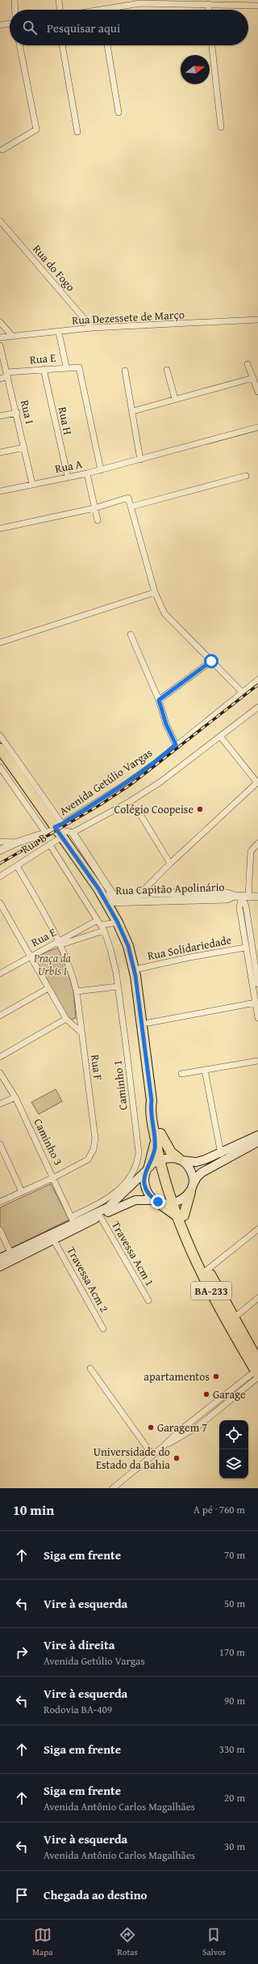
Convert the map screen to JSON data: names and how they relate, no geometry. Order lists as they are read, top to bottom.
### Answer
{
  "streets": {
    "main road": ["BA-233"],
    "street": [
      "Rua do Fogo",
      "Rua Dezessete de Março",
      "Rua E",
      "Rua I",
      "Rua H",
      "Rua A",
      "Avenida Getúlio Vargas",
      "Rua B",
      "Rua Capitão Apolinário",
      "Rua Solidariedade",
      "Rua F",
      "Caminho 1",
      "Caminho 3",
      "Travessa Acm 1",
      "Travessa Acm 2"
    ]
  },
  "crossings": [
    ["Rua do Fogo", "Rua Dezessete de Março"],
    ["Rua E", "Rua I"],
    ["Rua E", "Rua H"],
    ["Rua E", "Rua A"],
    ["Rua E", "Rua F"],
    ["Rua E", "Caminho 1"],
    ["Rua E", "BA-233"],
    ["Rua I", "Rua A"],
    ["Rua H", "Rua A"],
    ["Avenida Getúlio Vargas", "Rua B"],
    ["Avenida Getúlio Vargas", "BA-233"],
    ["Rua B", "Rua F"],
    ["Rua B", "Caminho 1"],
    ["Rua B", "BA-233"],
    ["Rua Capitão Apolinário", "BA-233"],
    ["Rua F", "Caminho 3"],
    ["Caminho 1", "Caminho 3"]
  ],
  "parks": ["Praça da Urbis I"],
  "places": [
    "Colégio Coopeise",
    "apartamentos",
    "Garage",
    "Garagem 7",
    "Universidade do Estado da Bahia"
  ],
  "north": "right",
  "page": {
    "search": "Pesquisar aqui",
    "heading": ["10 min", "A pé · 760 m"],
    "list": [
      ["Siga em frente", "70 m"],
      ["Vire à esquerda", "50 m"],
      ["Vire à direita", "Avenida Getúlio Vargas", "170 m"],
      ["Vire à esquerda", "Rodovia BA-409", "90 m"],
      ["Siga em frente", "330 m"],
      ["Siga em frente", "Avenida Antônio Carlos Magalhães", "20 m"],
      ["Vire à esquerda", "Avenida Antônio Carlos Magalhães", "30 m"],
      "Chegada ao destino"
    ],
    "nav": ["Mapa", "Rotas", "Salvos"]
  }
}
